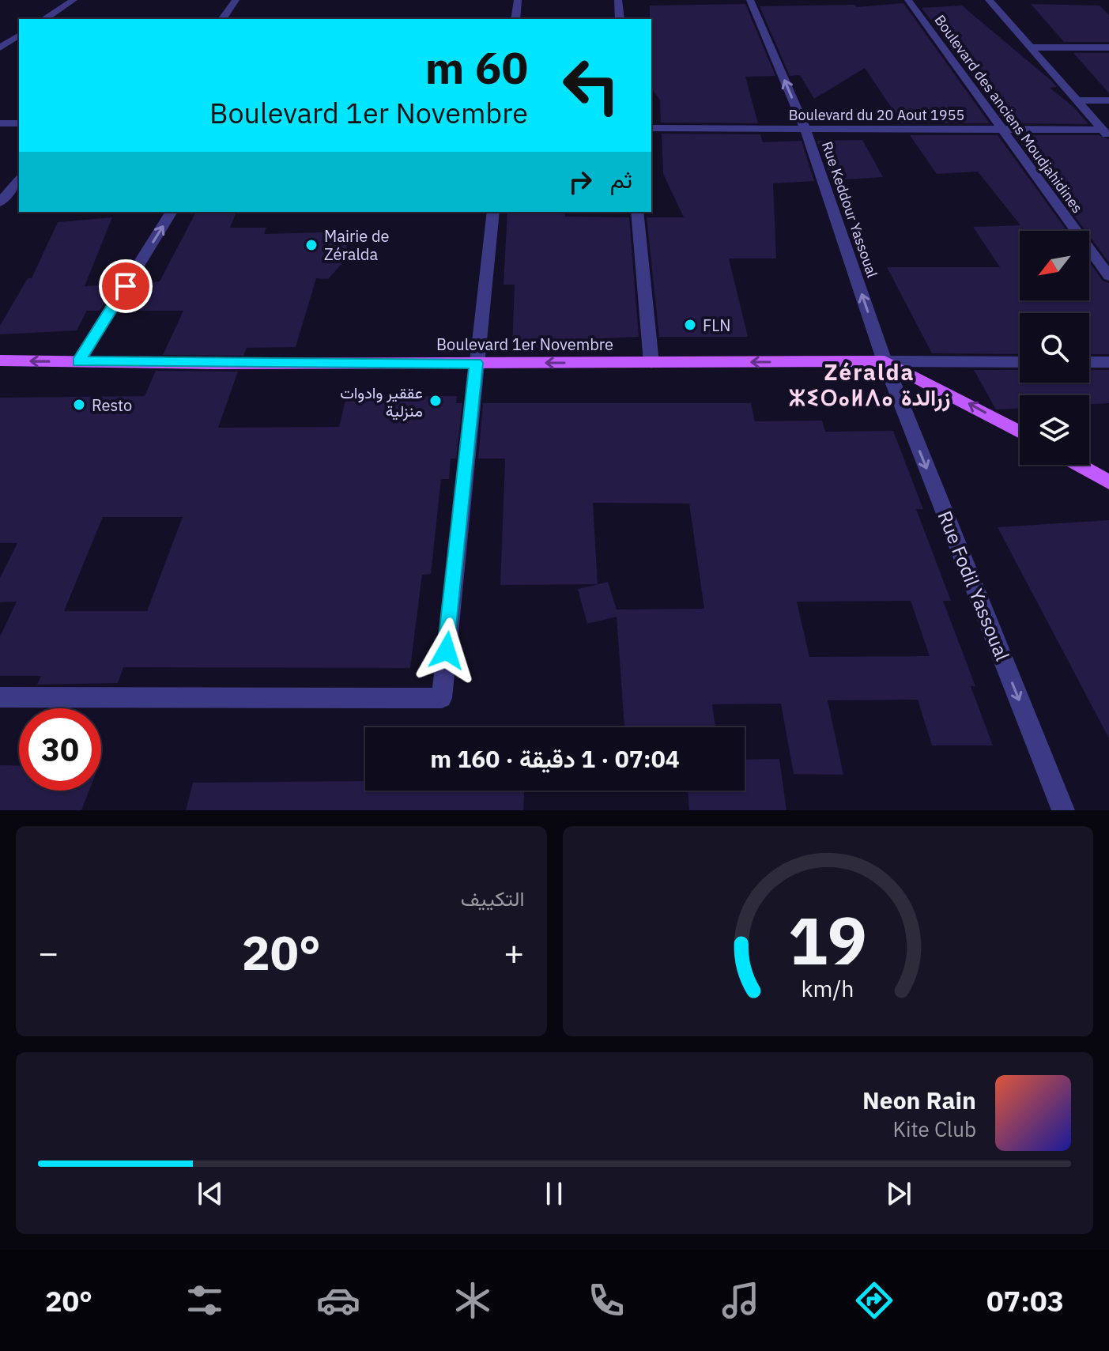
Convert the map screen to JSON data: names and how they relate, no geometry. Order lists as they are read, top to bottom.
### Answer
{
  "streets": {
    "main road": ["Boulevard 1er Novembre"],
    "street": [
      "Boulevard des anciens Moudjahidines",
      "Boulevard du 20 Aout 1955",
      "Rue Keddour Yassoual",
      "Rue Fodil Yassoual"
    ]
  },
  "crossings": [
    ["Boulevard des anciens Moudjahidines", "Boulevard du 20 Aout 1955"],
    ["Boulevard du 20 Aout 1955", "Rue Keddour Yassoual"],
    ["Rue Keddour Yassoual", "Boulevard 1er Novembre"],
    ["Rue Keddour Yassoual", "Rue Fodil Yassoual"],
    ["Boulevard 1er Novembre", "Rue Fodil Yassoual"]
  ],
  "one_way": ["Rue Keddour Yassoual", "Boulevard 1er Novembre", "Rue Fodil Yassoual"],
  "districts": ["Zéralda ⵣⵉⵔⴰⵍⴷⴰ زرالدة"],
  "places": [
    "Mairie de Zéralda",
    "FLN",
    "عققير وادوات منزلية",
    "Resto"
  ],
  "north": "bottom left",
  "page": {
    "turn": ["60 m", "Boulevard 1er Novembre"],
    "then": "ثم",
    "limit": "30",
    "trip": "07:04 · 1 دقيقة · 160 m",
    "tile": "التكييف",
    "heat": ["−", "20°", "+"],
    "song": ["Neon Rain", "Kite Club"],
    "tabs": ["07:03", "20°"],
    "gauge": ["19", "km/h"]
  }
}
